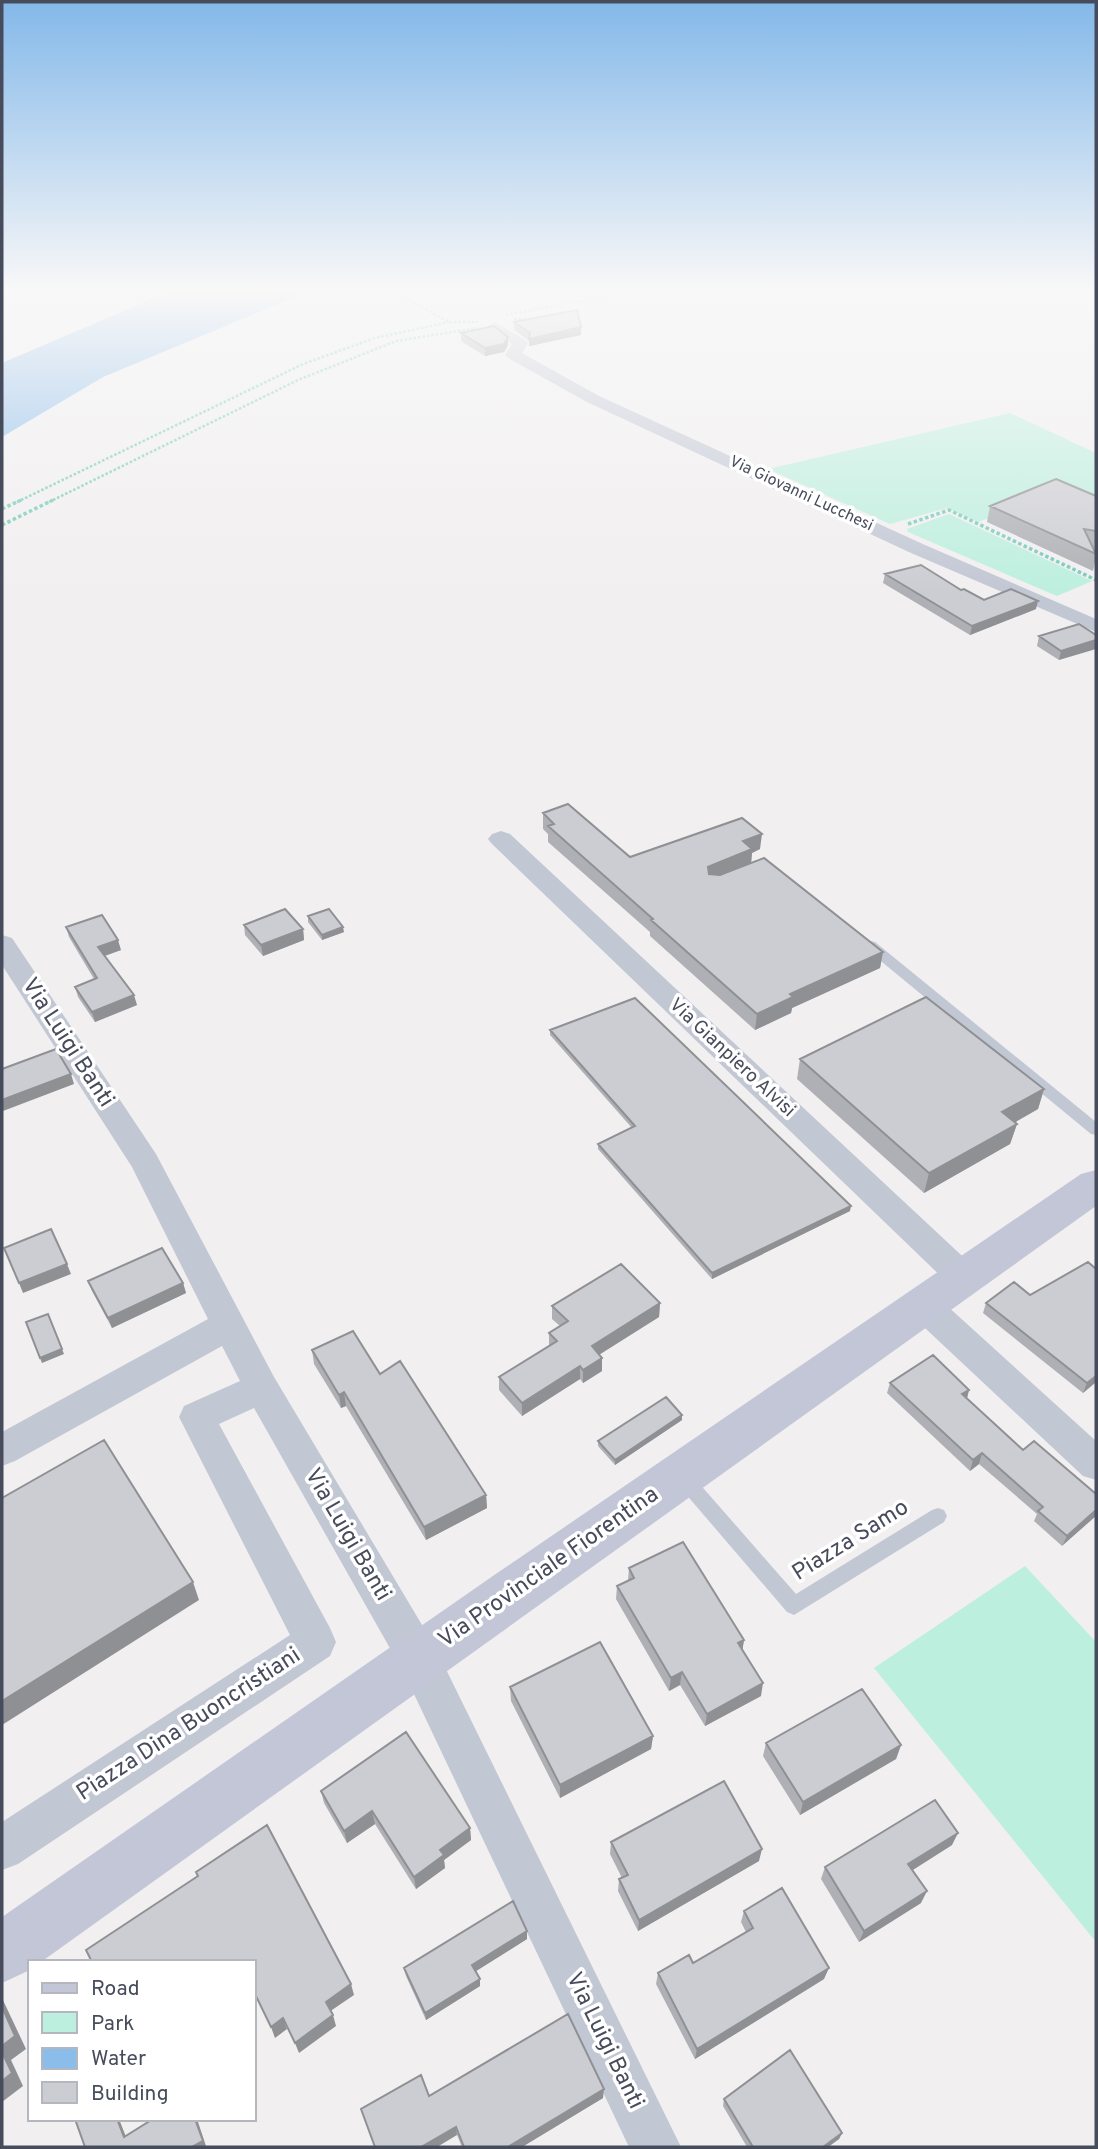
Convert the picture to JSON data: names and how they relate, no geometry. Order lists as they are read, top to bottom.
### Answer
{
  "streets": {
    "main road": ["Via Provinciale Fiorentina"],
    "street": [
      "Via Giovanni Lucchesi",
      "Via Luigi Banti",
      "Via Gianpiero Alvisi",
      "Piazza Dina Buoncristiani"
    ],
    "lane": ["Piazza Samo"]
  },
  "crossings": [
    ["Via Luigi Banti", "Via Provinciale Fiorentina"],
    ["Via Luigi Banti", "Piazza Dina Buoncristiani"],
    ["Via Gianpiero Alvisi", "Via Provinciale Fiorentina"],
    ["Piazza Samo", "Via Provinciale Fiorentina"]
  ],
  "legend": [
    "Road",
    "Park",
    "Water",
    "Building"
  ]
}
